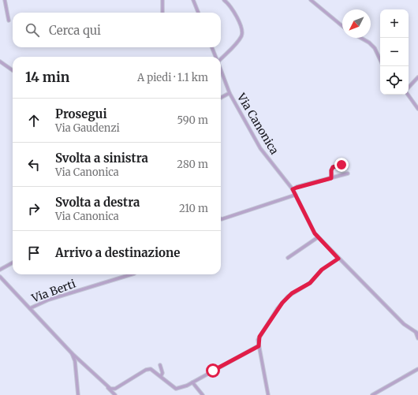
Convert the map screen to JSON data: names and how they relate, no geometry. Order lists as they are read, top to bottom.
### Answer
{
  "streets": {
    "street": ["Via Canonica", "Via Berti"]
  },
  "north": "bottom left",
  "page": {
    "map_buttons": ["+", "−"],
    "search": "Cerca qui",
    "heading": ["14 min", "A piedi · 1.1 km"],
    "list": [
      ["Prosegui", "Via Gaudenzi", "590 m"],
      ["Svolta a sinistra", "Via Canonica", "280 m"],
      ["Svolta a destra", "Via Canonica", "210 m"],
      "Arrivo a destinazione"
    ]
  }
}
